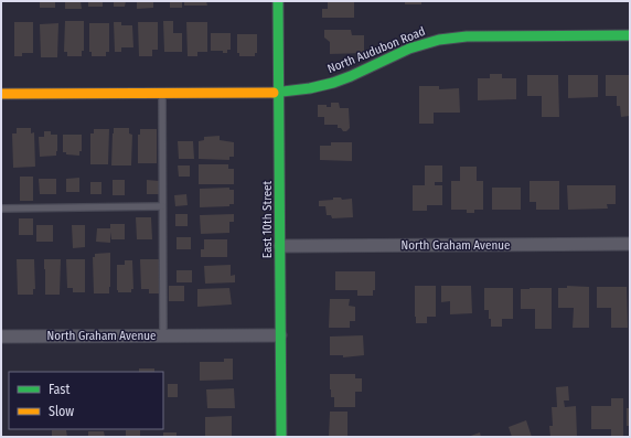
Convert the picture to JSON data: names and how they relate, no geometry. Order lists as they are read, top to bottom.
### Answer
{
  "streets": {
    "street": ["North Audubon Road", "East 10th Street", "North Graham Avenue"]
  },
  "crossings": [
    ["North Audubon Road", "East 10th Street"],
    ["East 10th Street", "North Graham Avenue"]
  ],
  "legend": ["Fast", "Slow"]
}
